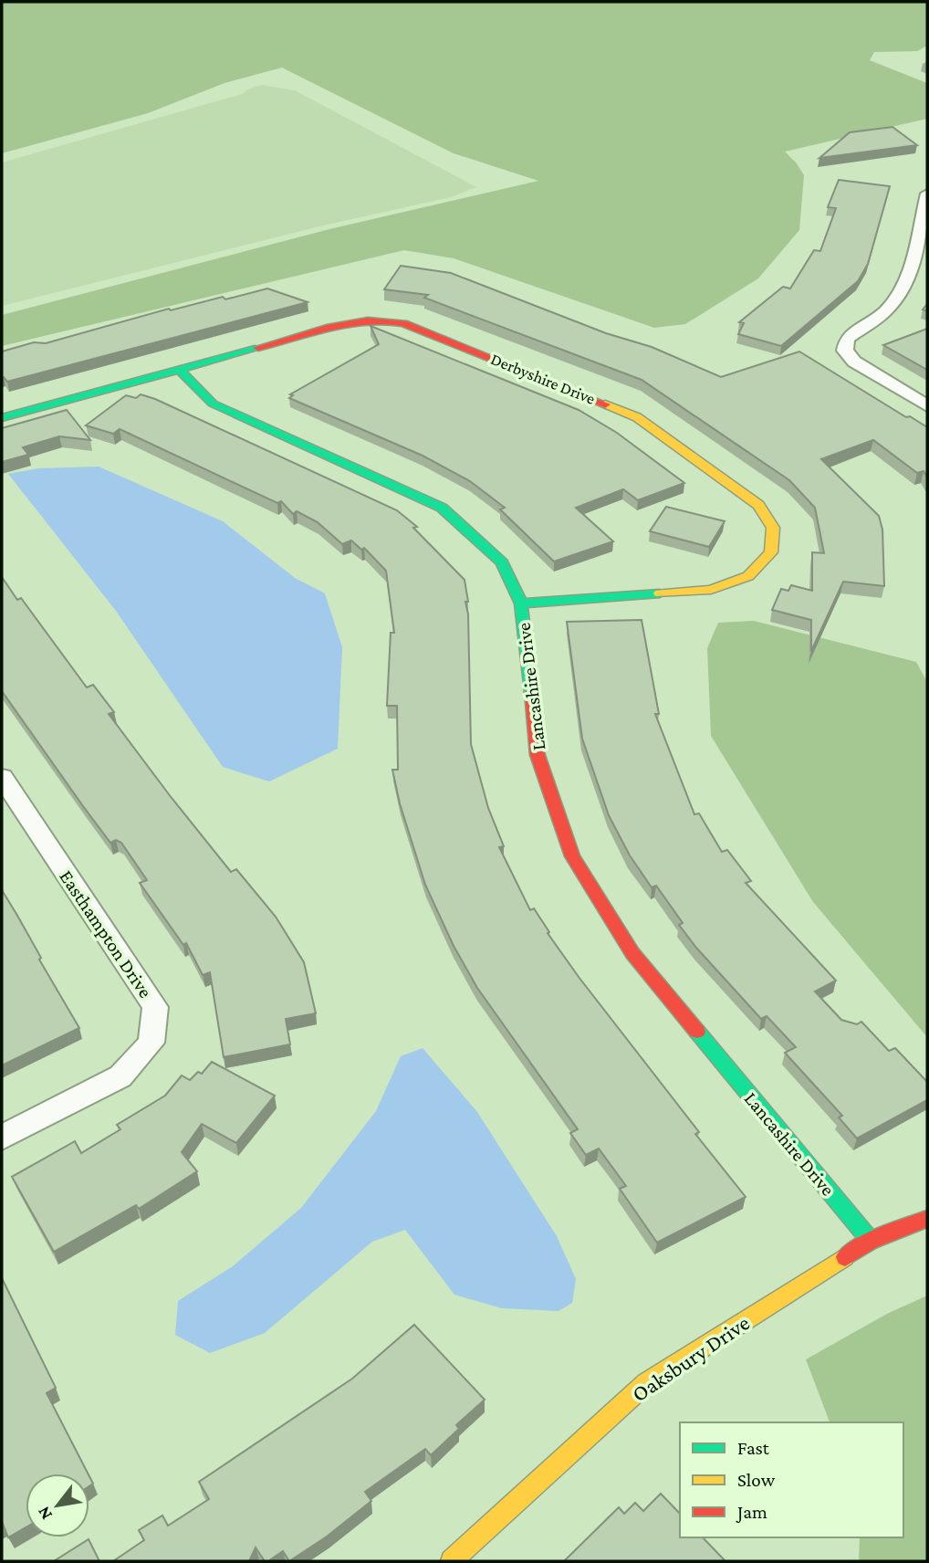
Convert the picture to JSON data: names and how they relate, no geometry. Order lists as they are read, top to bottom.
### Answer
{
  "streets": {
    "street": [
      "Derbyshire Drive",
      "Lancashire Drive",
      "Easthampton Drive",
      "Oaksbury Drive"
    ]
  },
  "crossings": [
    ["Derbyshire Drive", "Lancashire Drive"],
    ["Lancashire Drive", "Oaksbury Drive"]
  ],
  "legend": ["Fast", "Slow", "Jam"],
  "north": "bottom left"
}
